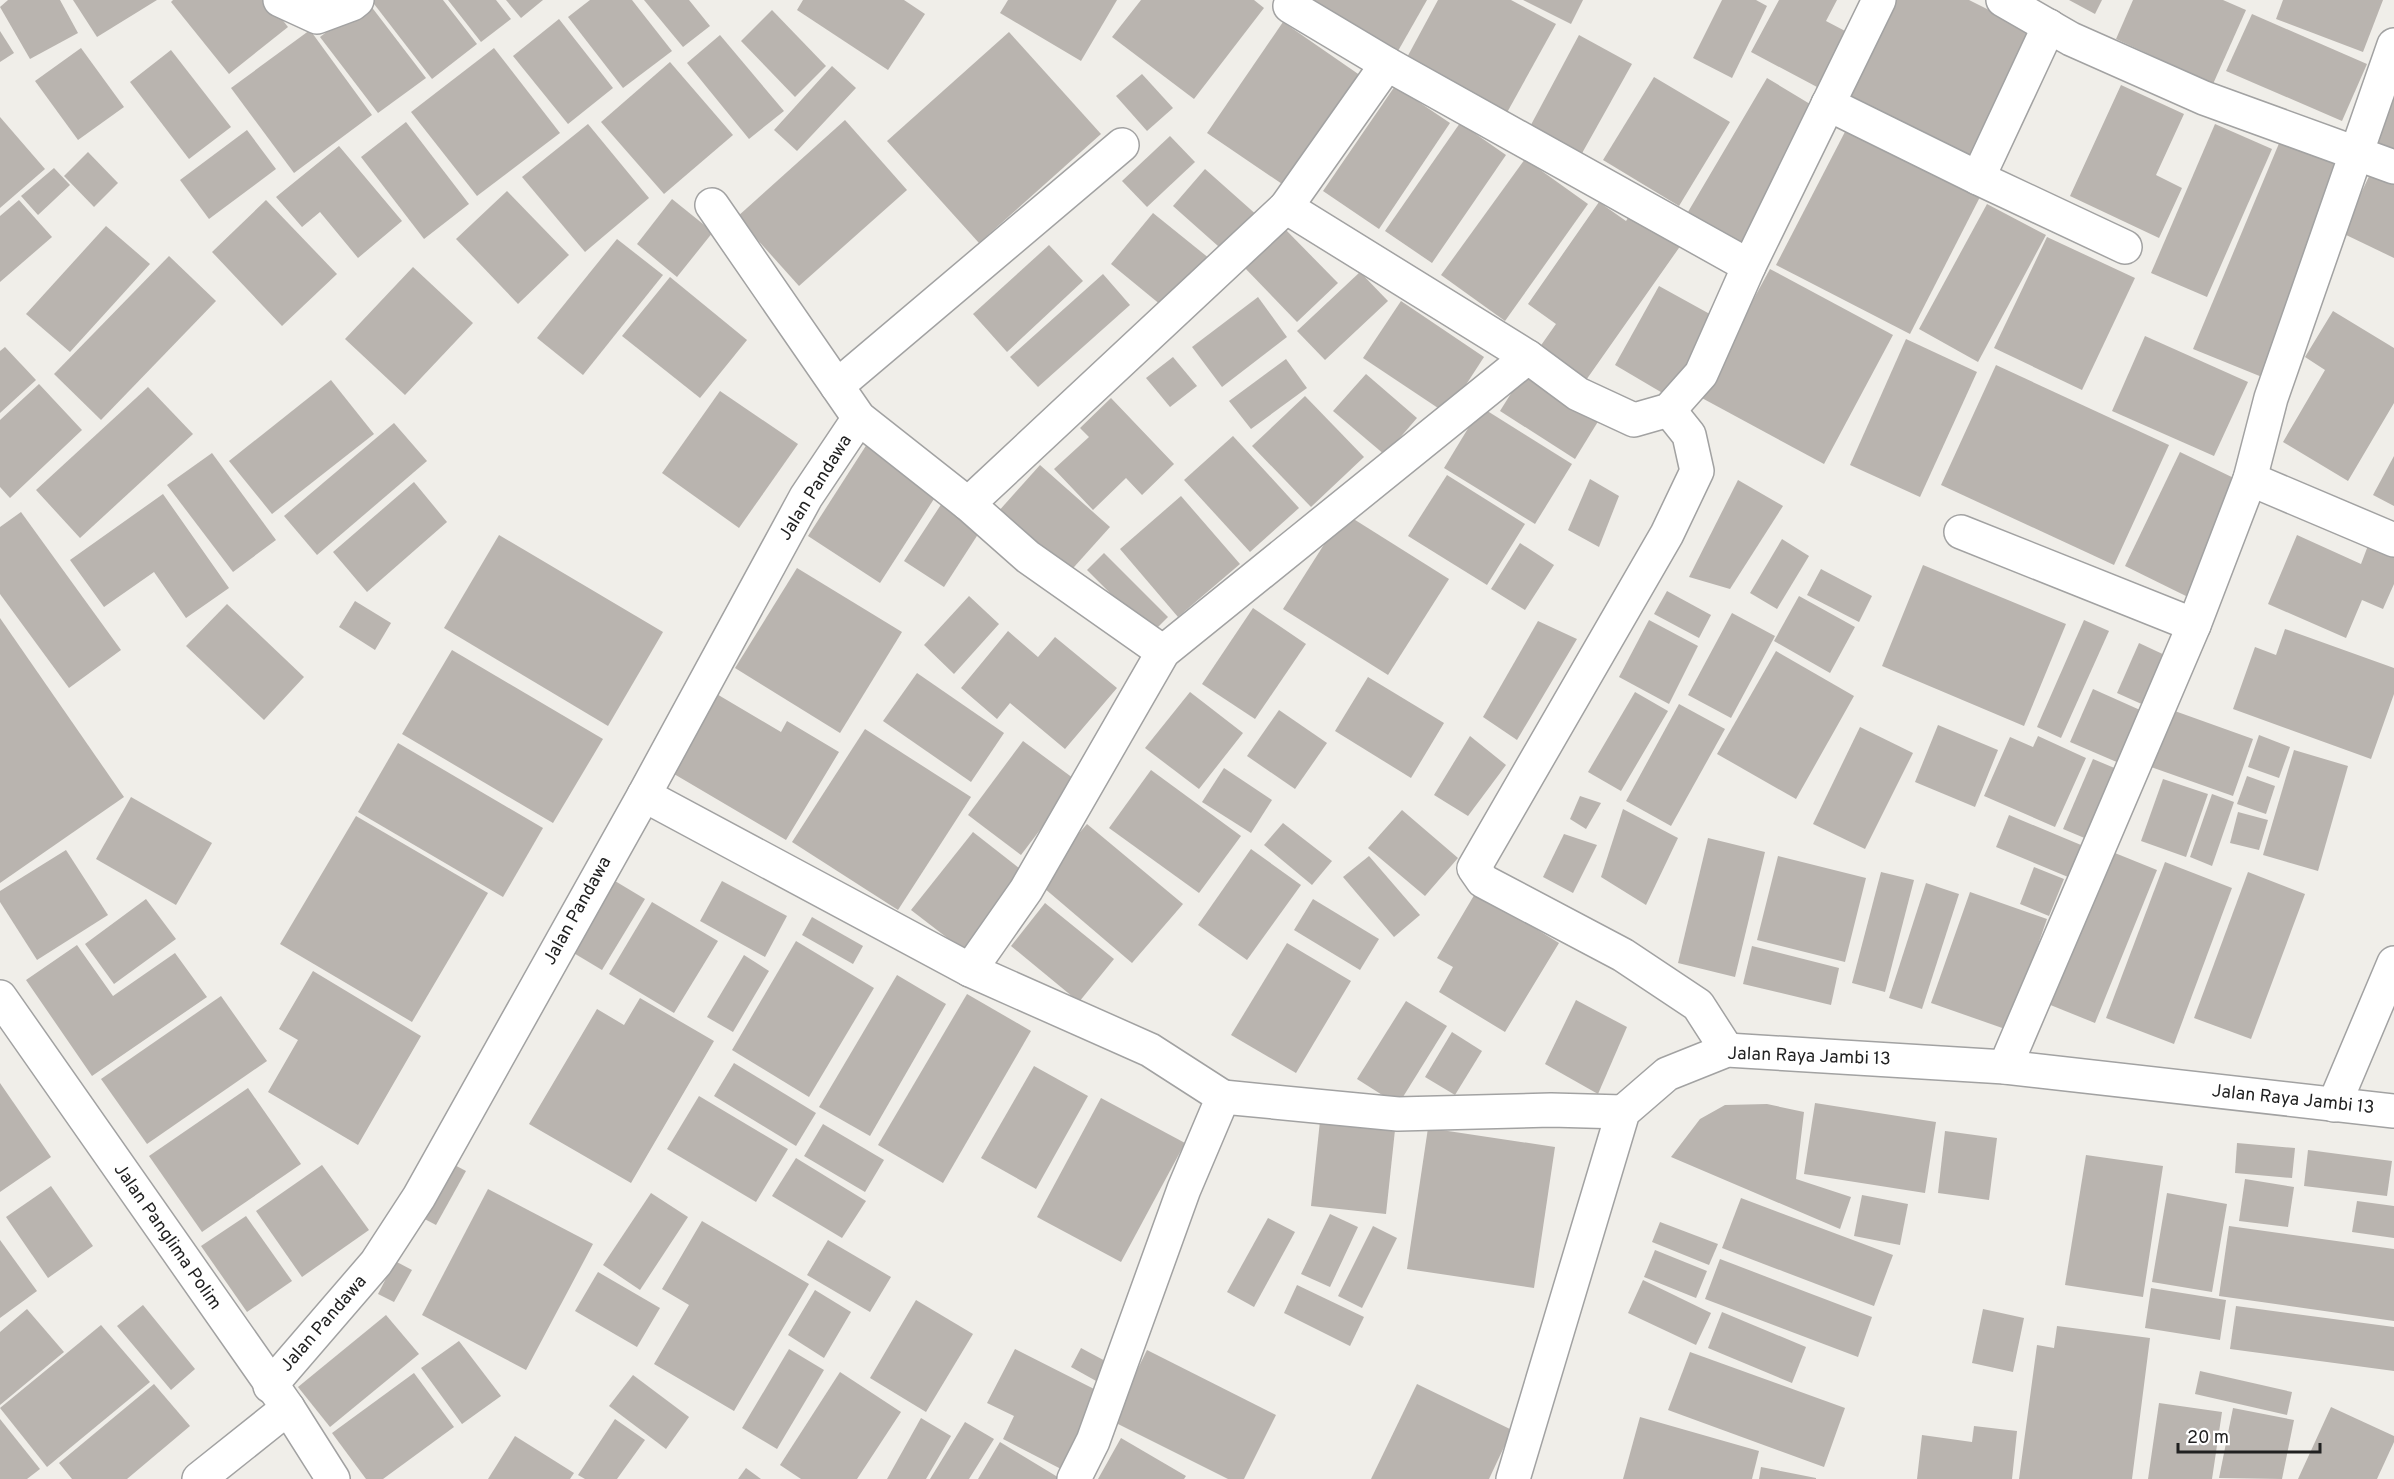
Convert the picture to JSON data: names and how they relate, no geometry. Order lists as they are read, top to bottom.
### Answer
{
  "streets": {
    "street": ["Jalan Pandawa", "Jalan Raya Jambi 13", "Jalan Panglima Polim"]
  },
  "crossings": [
    ["Jalan Pandawa", "Jalan Panglima Polim"]
  ],
  "scale_bar": "20 m"
}
